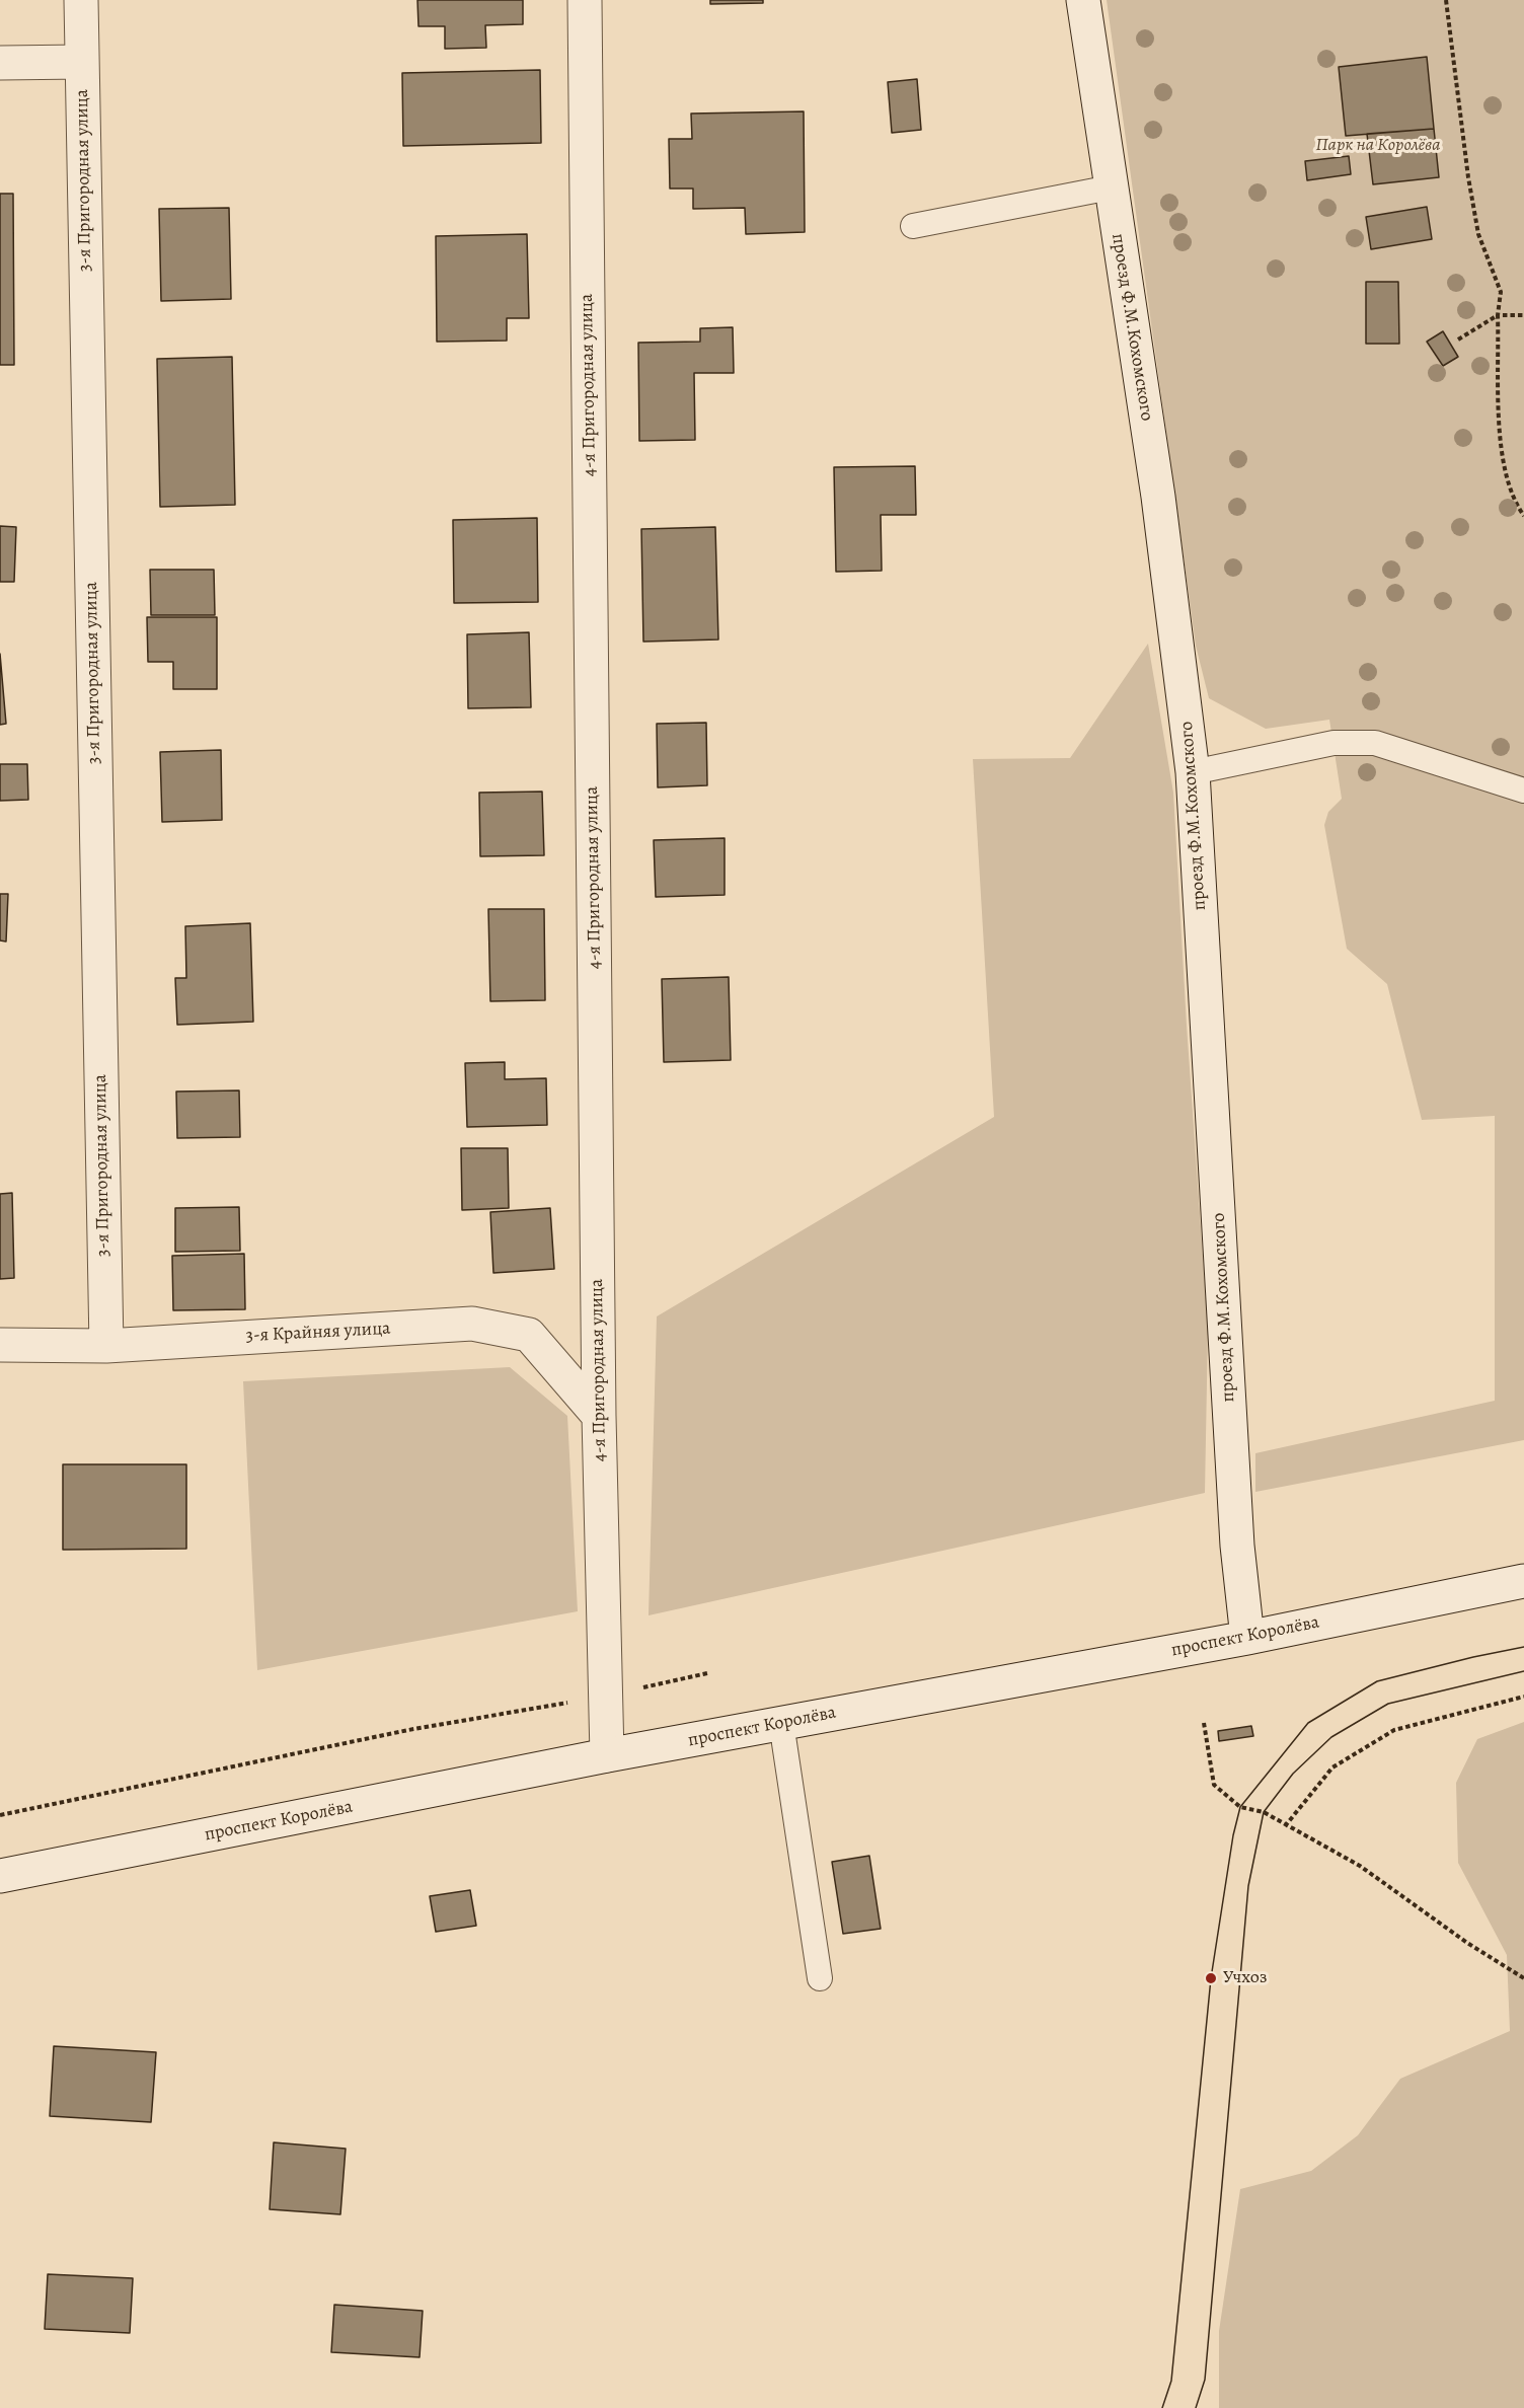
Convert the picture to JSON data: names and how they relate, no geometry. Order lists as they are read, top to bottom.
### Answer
{
  "streets": {
    "street": [
      "3-я Пригородная улица",
      "проезд Ф.М.Кохомского",
      "4-я Пригородная улица",
      "3-я Крайняя улица",
      "проспект Королёва"
    ]
  },
  "crossings": [
    ["3-я Пригородная улица", "3-я Крайняя улица"],
    ["проезд Ф.М.Кохомского", "проспект Королёва"],
    ["4-я Пригородная улица", "3-я Крайняя улица"],
    ["4-я Пригородная улица", "проспект Королёва"]
  ],
  "parks": ["Парк на Королёва"],
  "places": ["Учхоз"]
}
